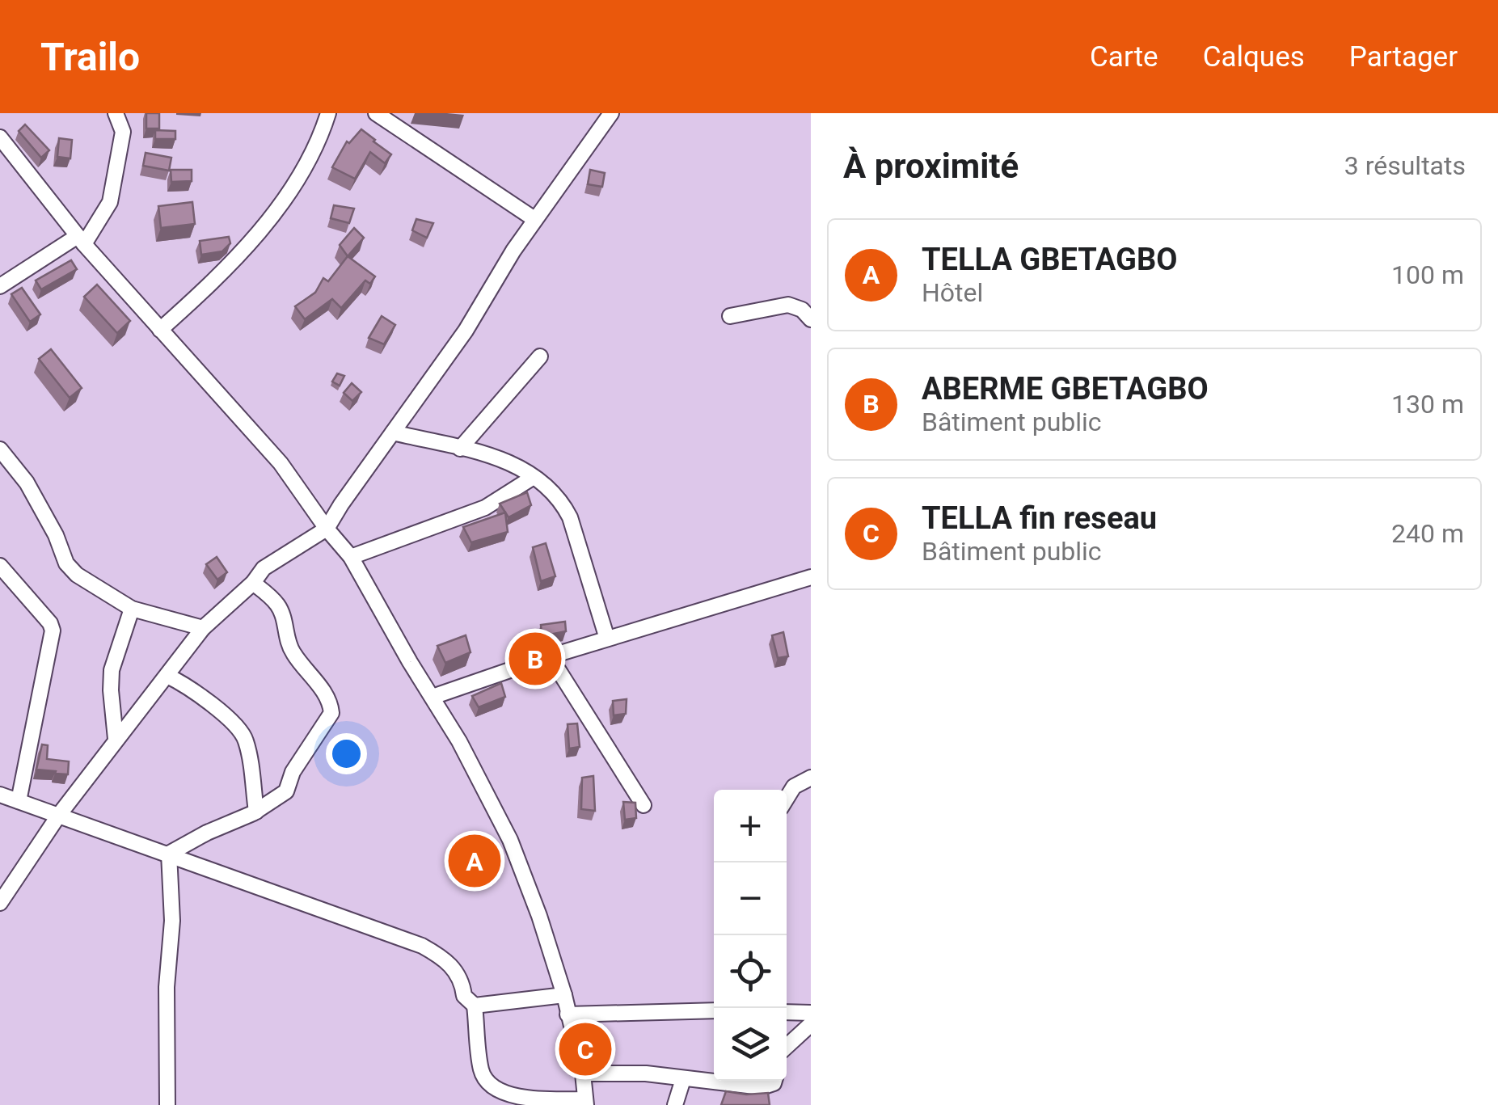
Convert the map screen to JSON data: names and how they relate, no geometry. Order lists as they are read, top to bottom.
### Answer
{
  "page": {
    "header": "Trailo",
    "nav": ["Carte", "Calques", "Partager"],
    "heading": ["À proximité", "3 résultats"],
    "list": [
      {
        "mark": "A",
        "name": "TELLA GBETAGBO",
        "note": "Hôtel",
        "value": "100 m"
      },
      {
        "mark": "B",
        "name": "ABERME GBETAGBO",
        "note": "Bâtiment public",
        "value": "130 m"
      },
      {
        "mark": "C",
        "name": "TELLA fin reseau",
        "note": "Bâtiment public",
        "value": "240 m"
      }
    ],
    "pins": ["B", "A", "C"],
    "map_buttons": ["+", "−"]
  }
}
